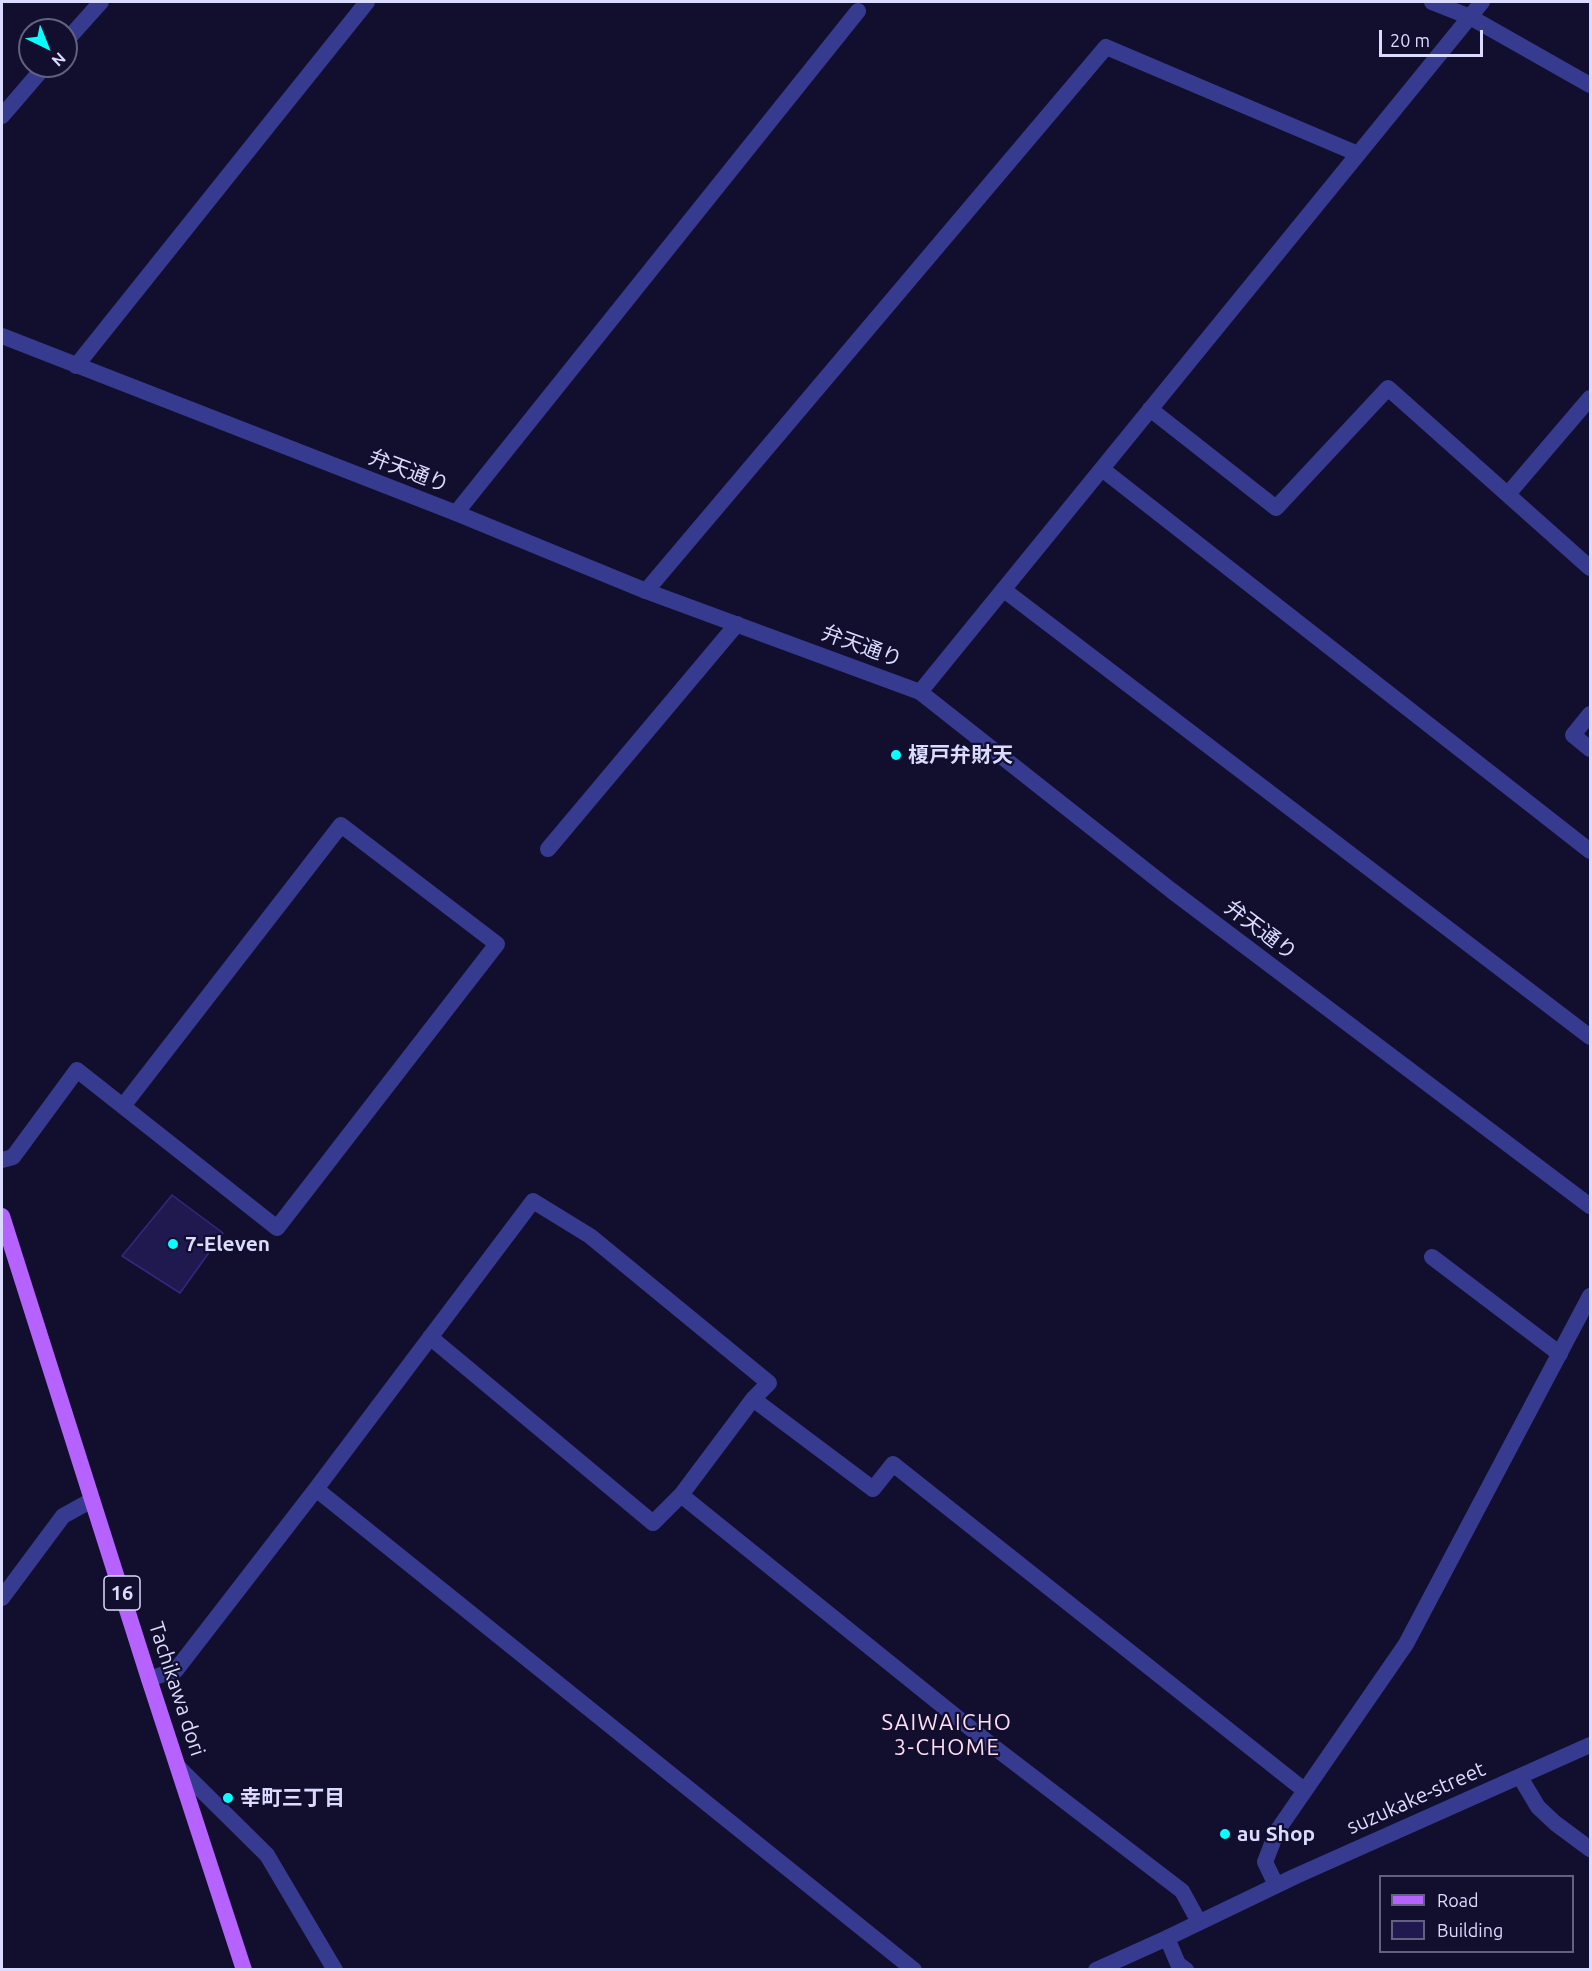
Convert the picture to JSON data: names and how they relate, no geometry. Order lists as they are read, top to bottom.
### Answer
{
  "streets": {
    "main road": ["16", "Tachikawa dori"],
    "street": ["弁天通り", "suzukake-street"]
  },
  "districts": ["SAIWAICHO 3-CHOME"],
  "places": [
    "榎戸弁財天",
    "7-Eleven",
    "幸町三丁目",
    "au Shop"
  ],
  "legend": ["Road", "Building"],
  "scale_bar": "20 m",
  "north": "bottom right"
}
